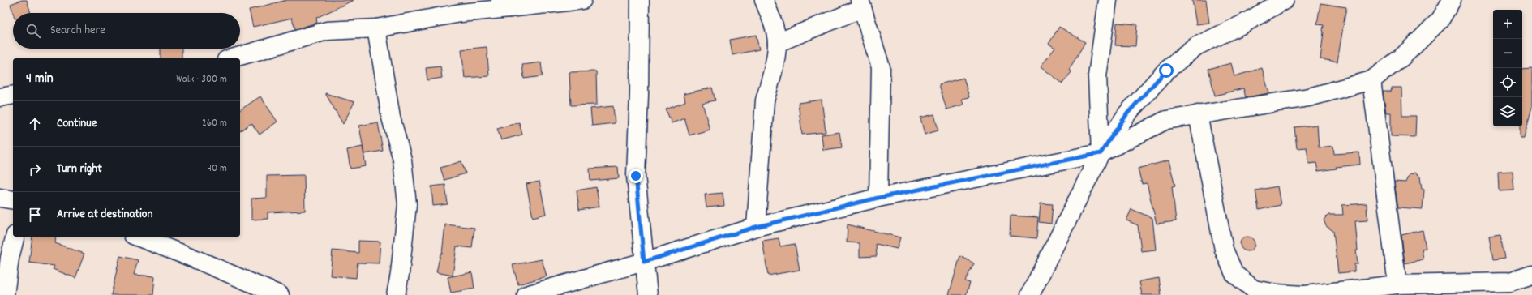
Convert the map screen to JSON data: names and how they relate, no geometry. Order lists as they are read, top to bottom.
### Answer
{
  "page": {
    "map_buttons": ["+", "−"],
    "search": "Search here",
    "heading": ["4 min", "Walk · 300 m"],
    "list": [
      ["Continue", "260 m"],
      ["Turn right", "40 m"],
      "Arrive at destination"
    ]
  }
}
